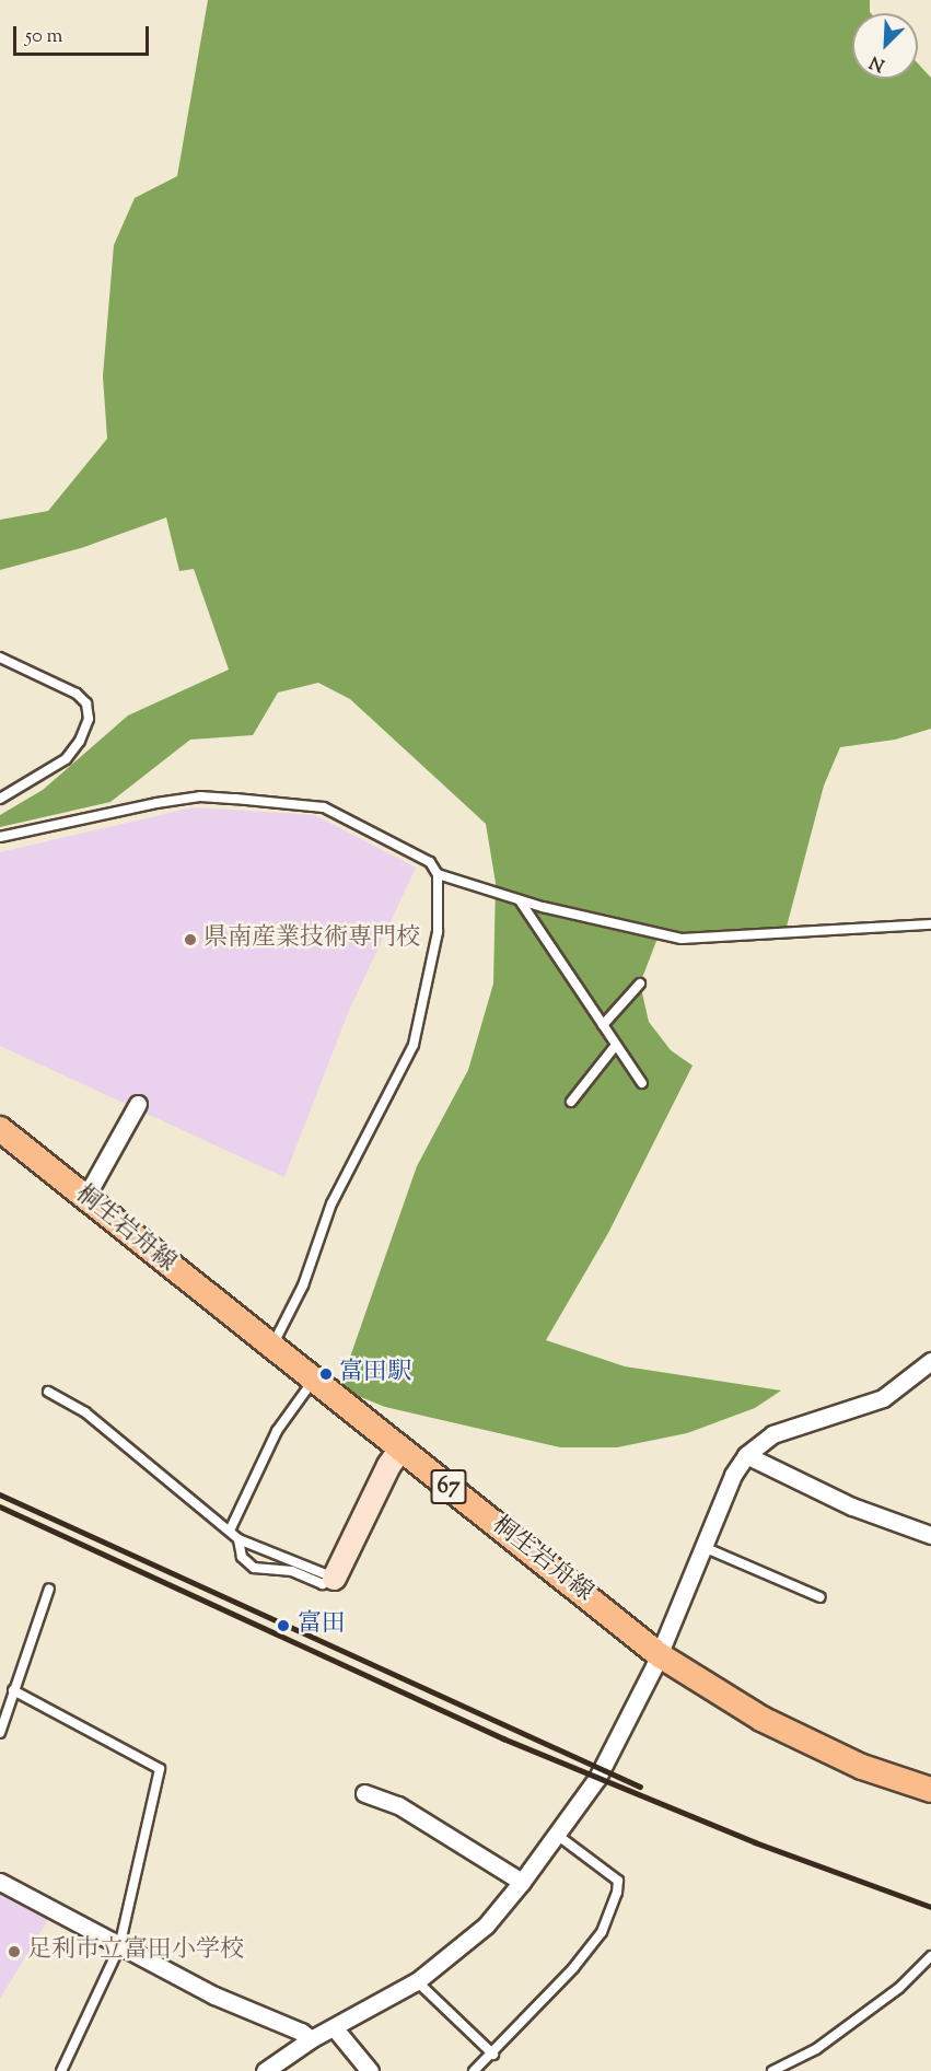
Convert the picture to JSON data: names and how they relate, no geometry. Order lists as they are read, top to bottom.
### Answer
{
  "streets": {
    "main road": ["桐生岩舟線", "67"]
  },
  "places": [
    "県南産業技術専門校",
    "富田駅",
    "富田",
    "足利市立富田小学校"
  ],
  "scale_bar": "50 m",
  "north": "bottom left"
}
